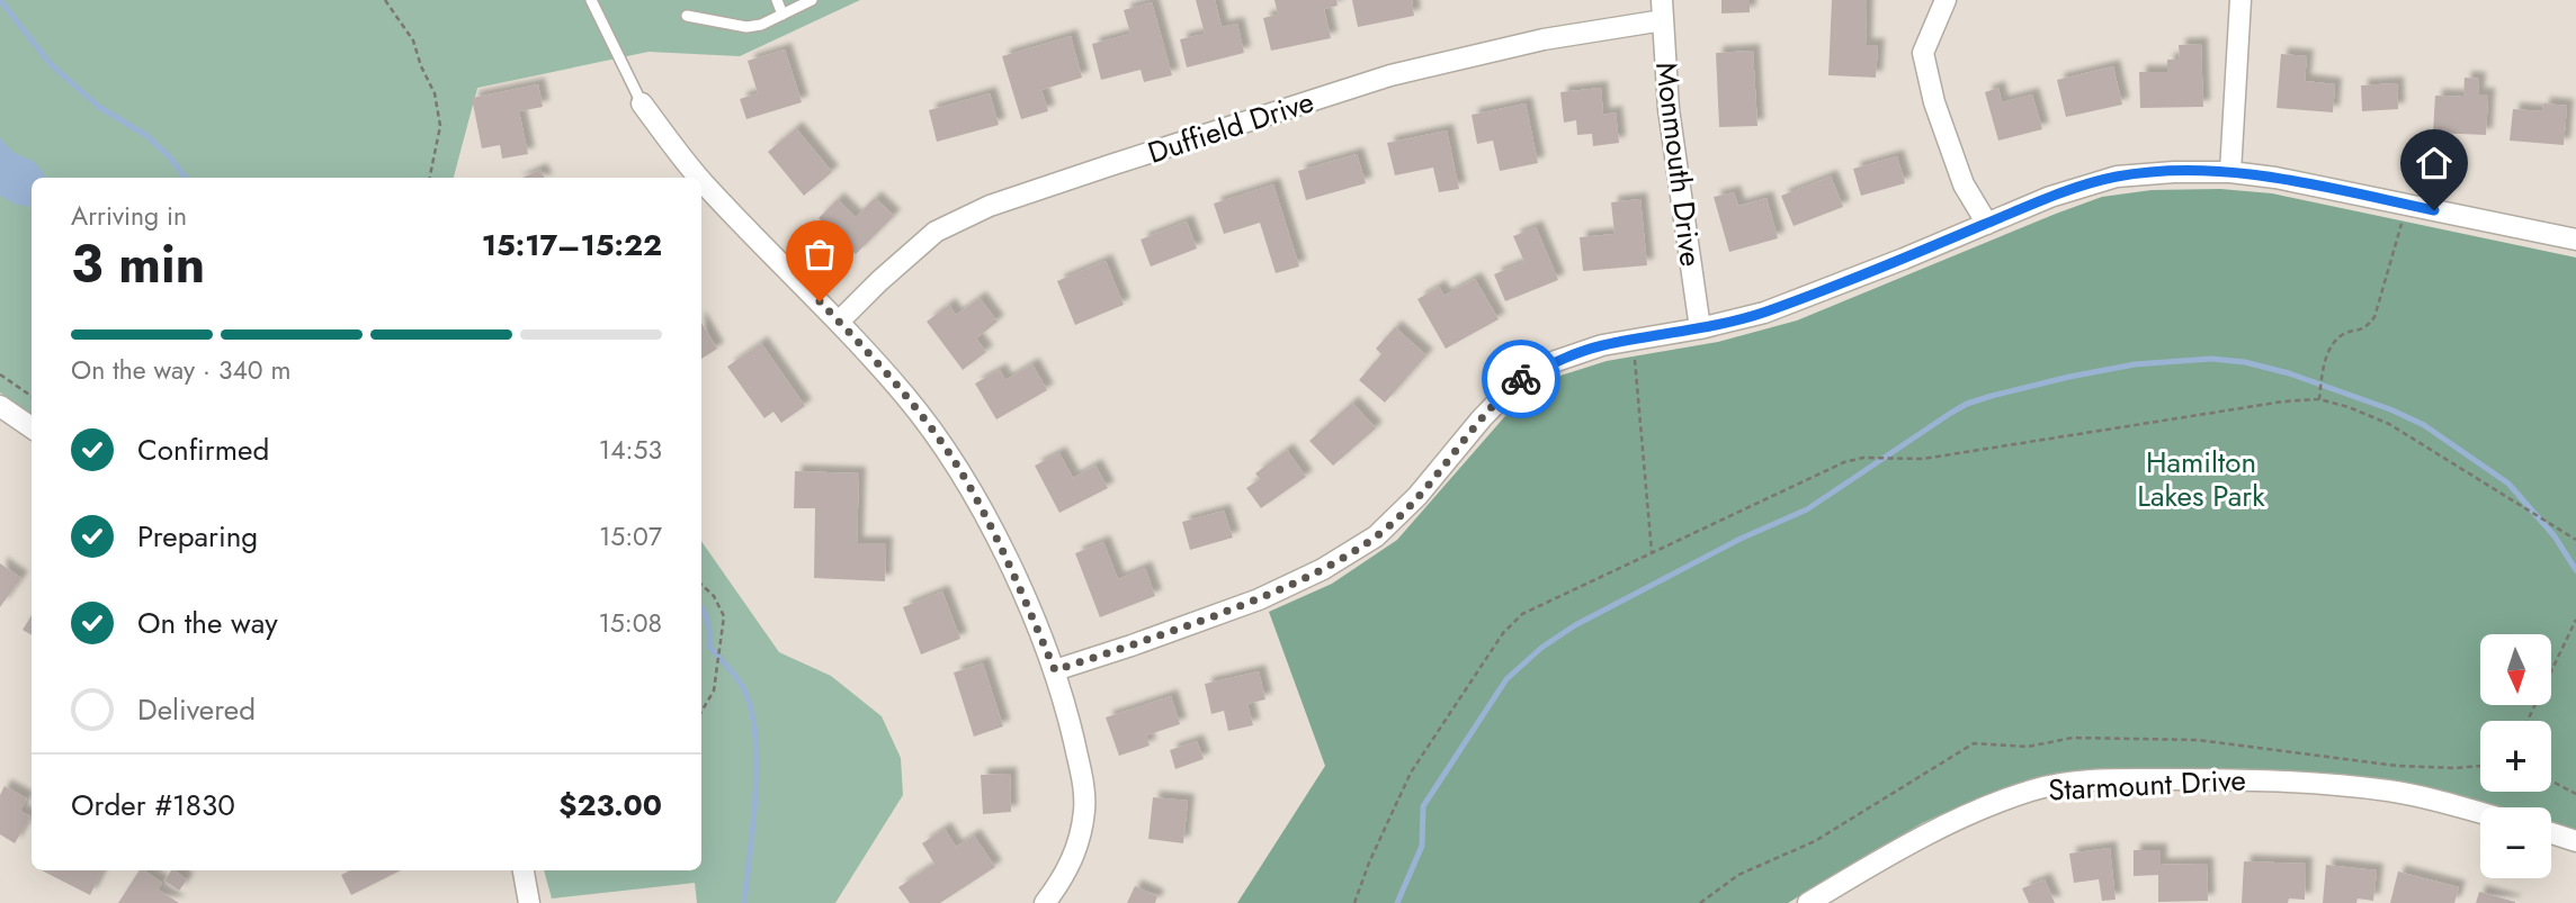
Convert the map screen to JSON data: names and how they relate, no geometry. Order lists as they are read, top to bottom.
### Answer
{
  "streets": {
    "street": ["Duffield Drive", "Monmouth Drive", "Starmount Drive"]
  },
  "crossings": [
    ["Duffield Drive", "Monmouth Drive"]
  ],
  "parks": ["Hamilton Lakes Park"],
  "north": "bottom",
  "page": {
    "heading": ["3 min", "Arriving in", "15:17–15:22"],
    "panel": ["Order #1830", "$23.00"],
    "bar": "On the way · 340 m",
    "list": [
      ["Confirmed", "14:53"],
      ["Preparing", "15:07"],
      ["On the way", "15:08"],
      "Delivered"
    ],
    "map_buttons": ["+", "−"]
  }
}
